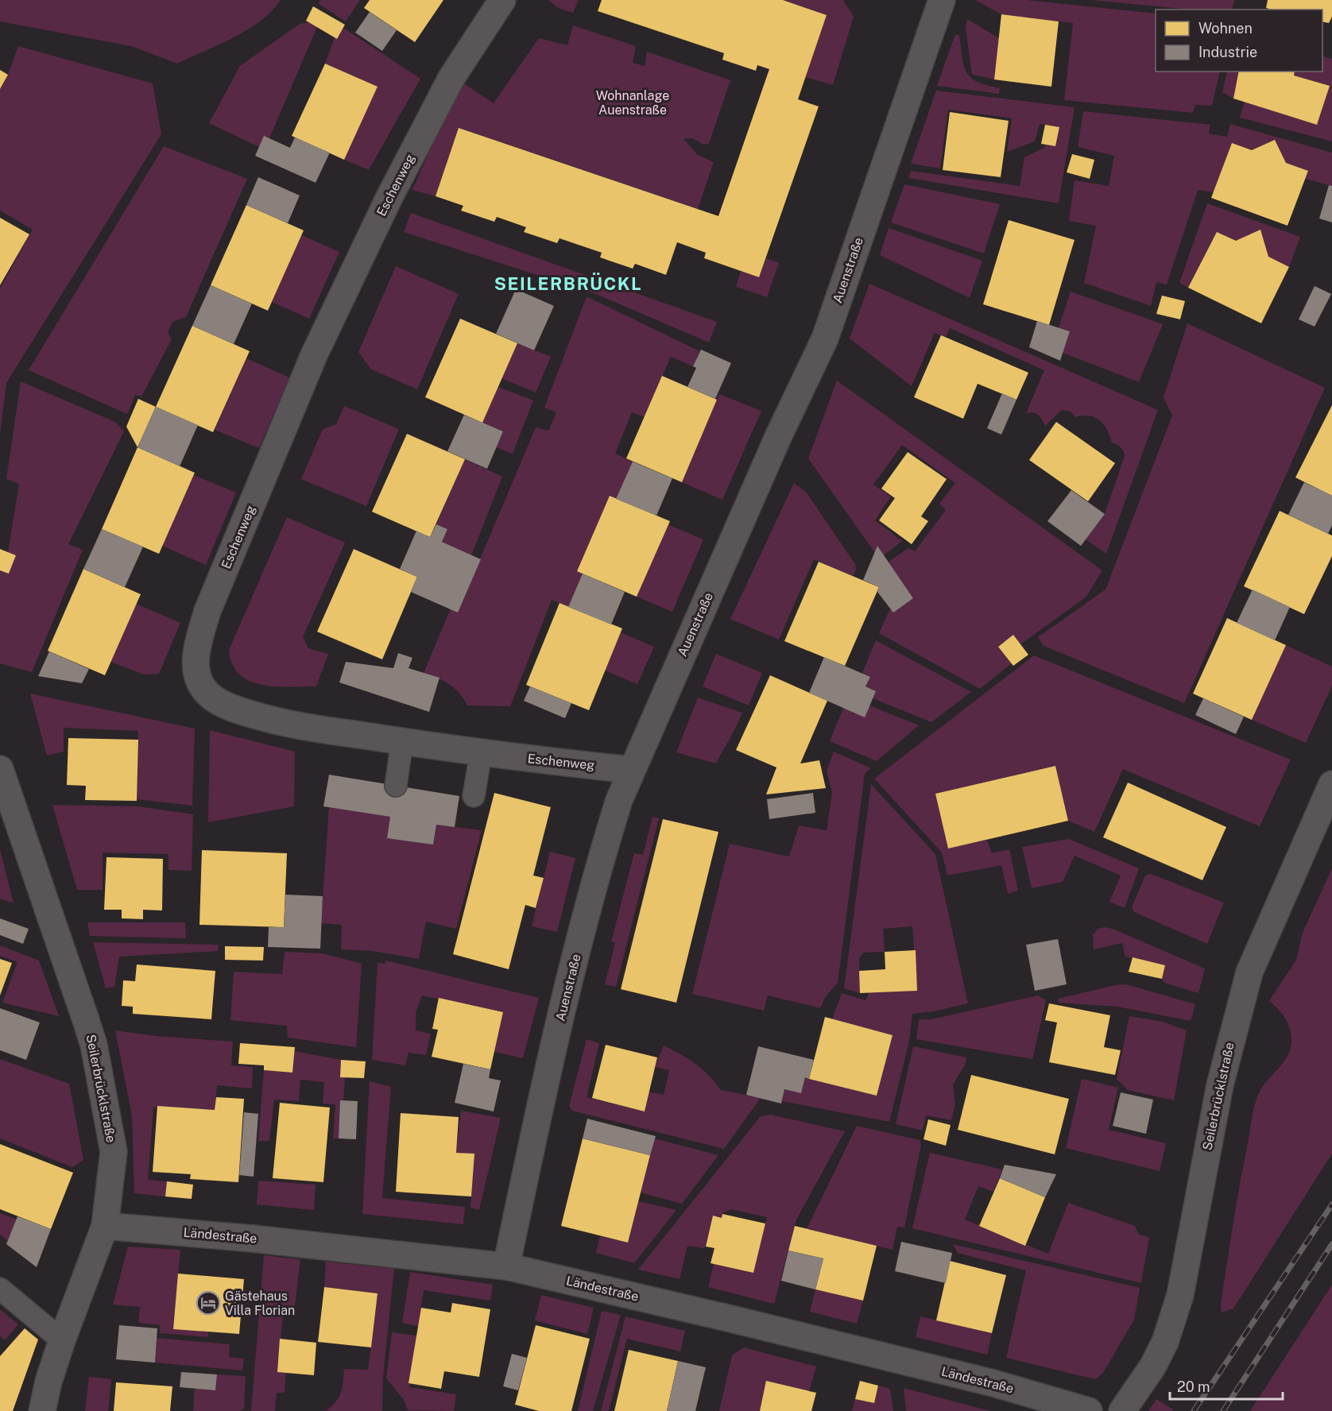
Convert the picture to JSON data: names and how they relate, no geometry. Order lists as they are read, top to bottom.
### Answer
{
  "streets": {
    "street": [
      "Eschenweg",
      "Auenstraße",
      "Seilerbrücklstraße",
      "Ländestraße"
    ]
  },
  "crossings": [
    ["Eschenweg", "Auenstraße"],
    ["Auenstraße", "Ländestraße"],
    ["Seilerbrücklstraße", "Ländestraße"]
  ],
  "districts": ["SEILERBRÜCKL"],
  "parks": ["Wohnanlage Auenstraße"],
  "places": {
    "hotel": ["Gästehaus Villa Florian"]
  },
  "legend": ["Wohnen", "Industrie"],
  "scale_bar": "20 m"
}
